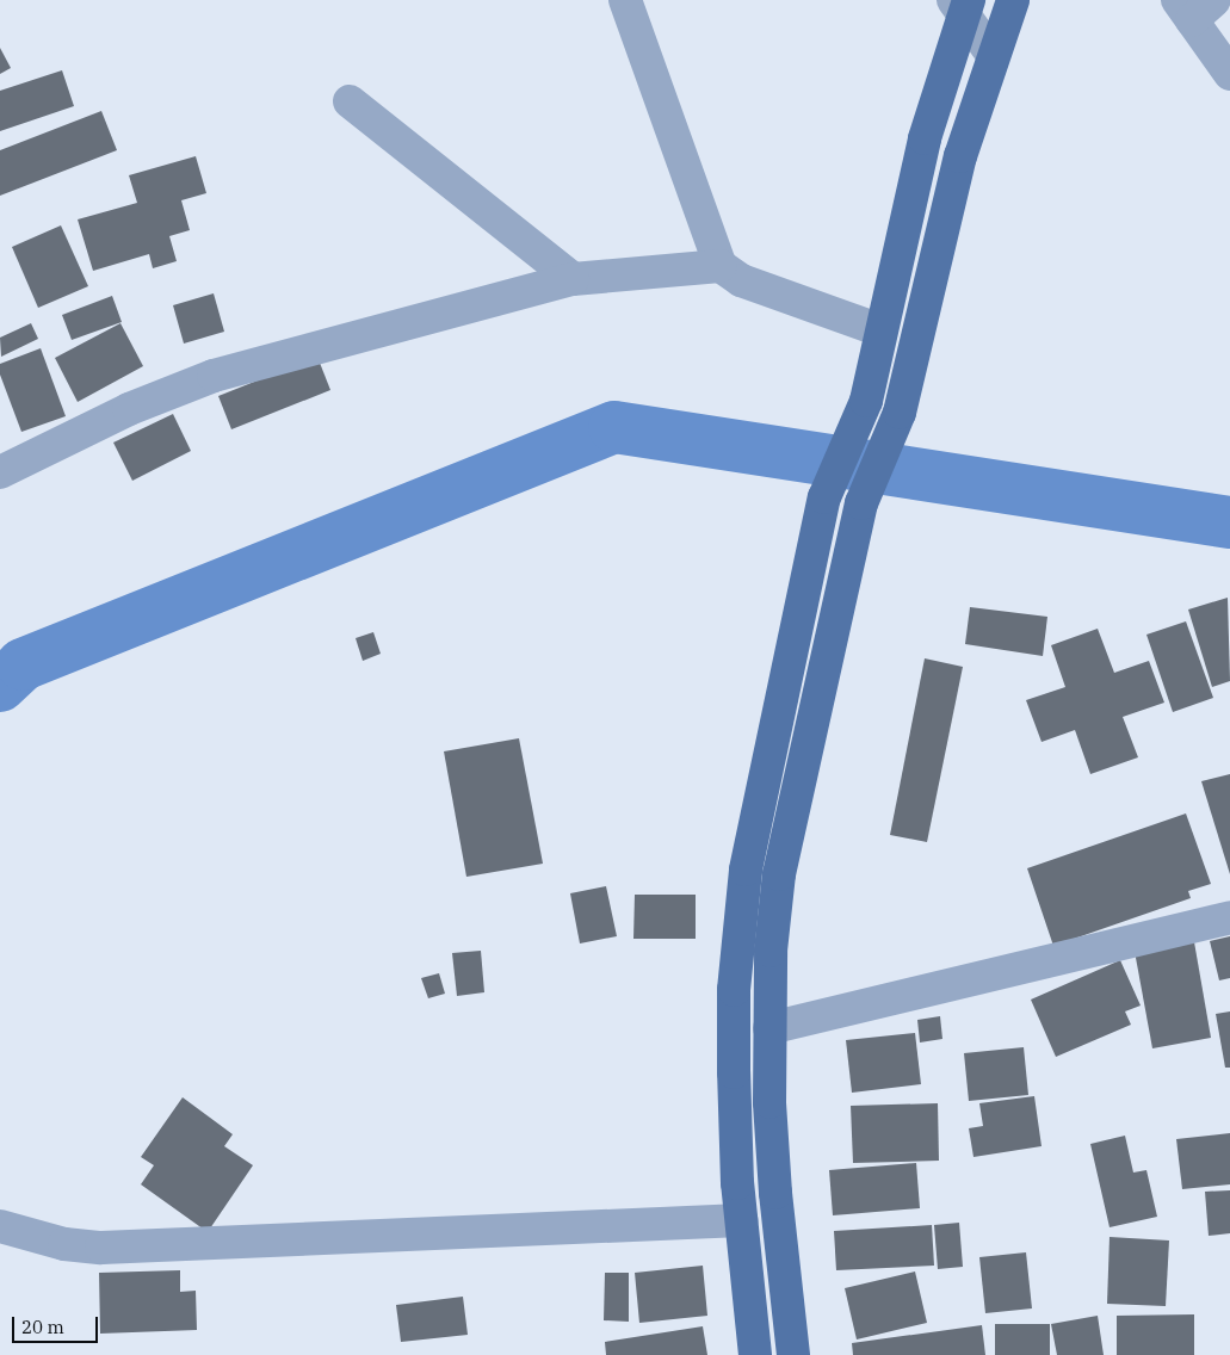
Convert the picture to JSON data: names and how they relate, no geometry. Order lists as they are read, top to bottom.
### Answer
{
  "scale_bar": "20 m"
}
